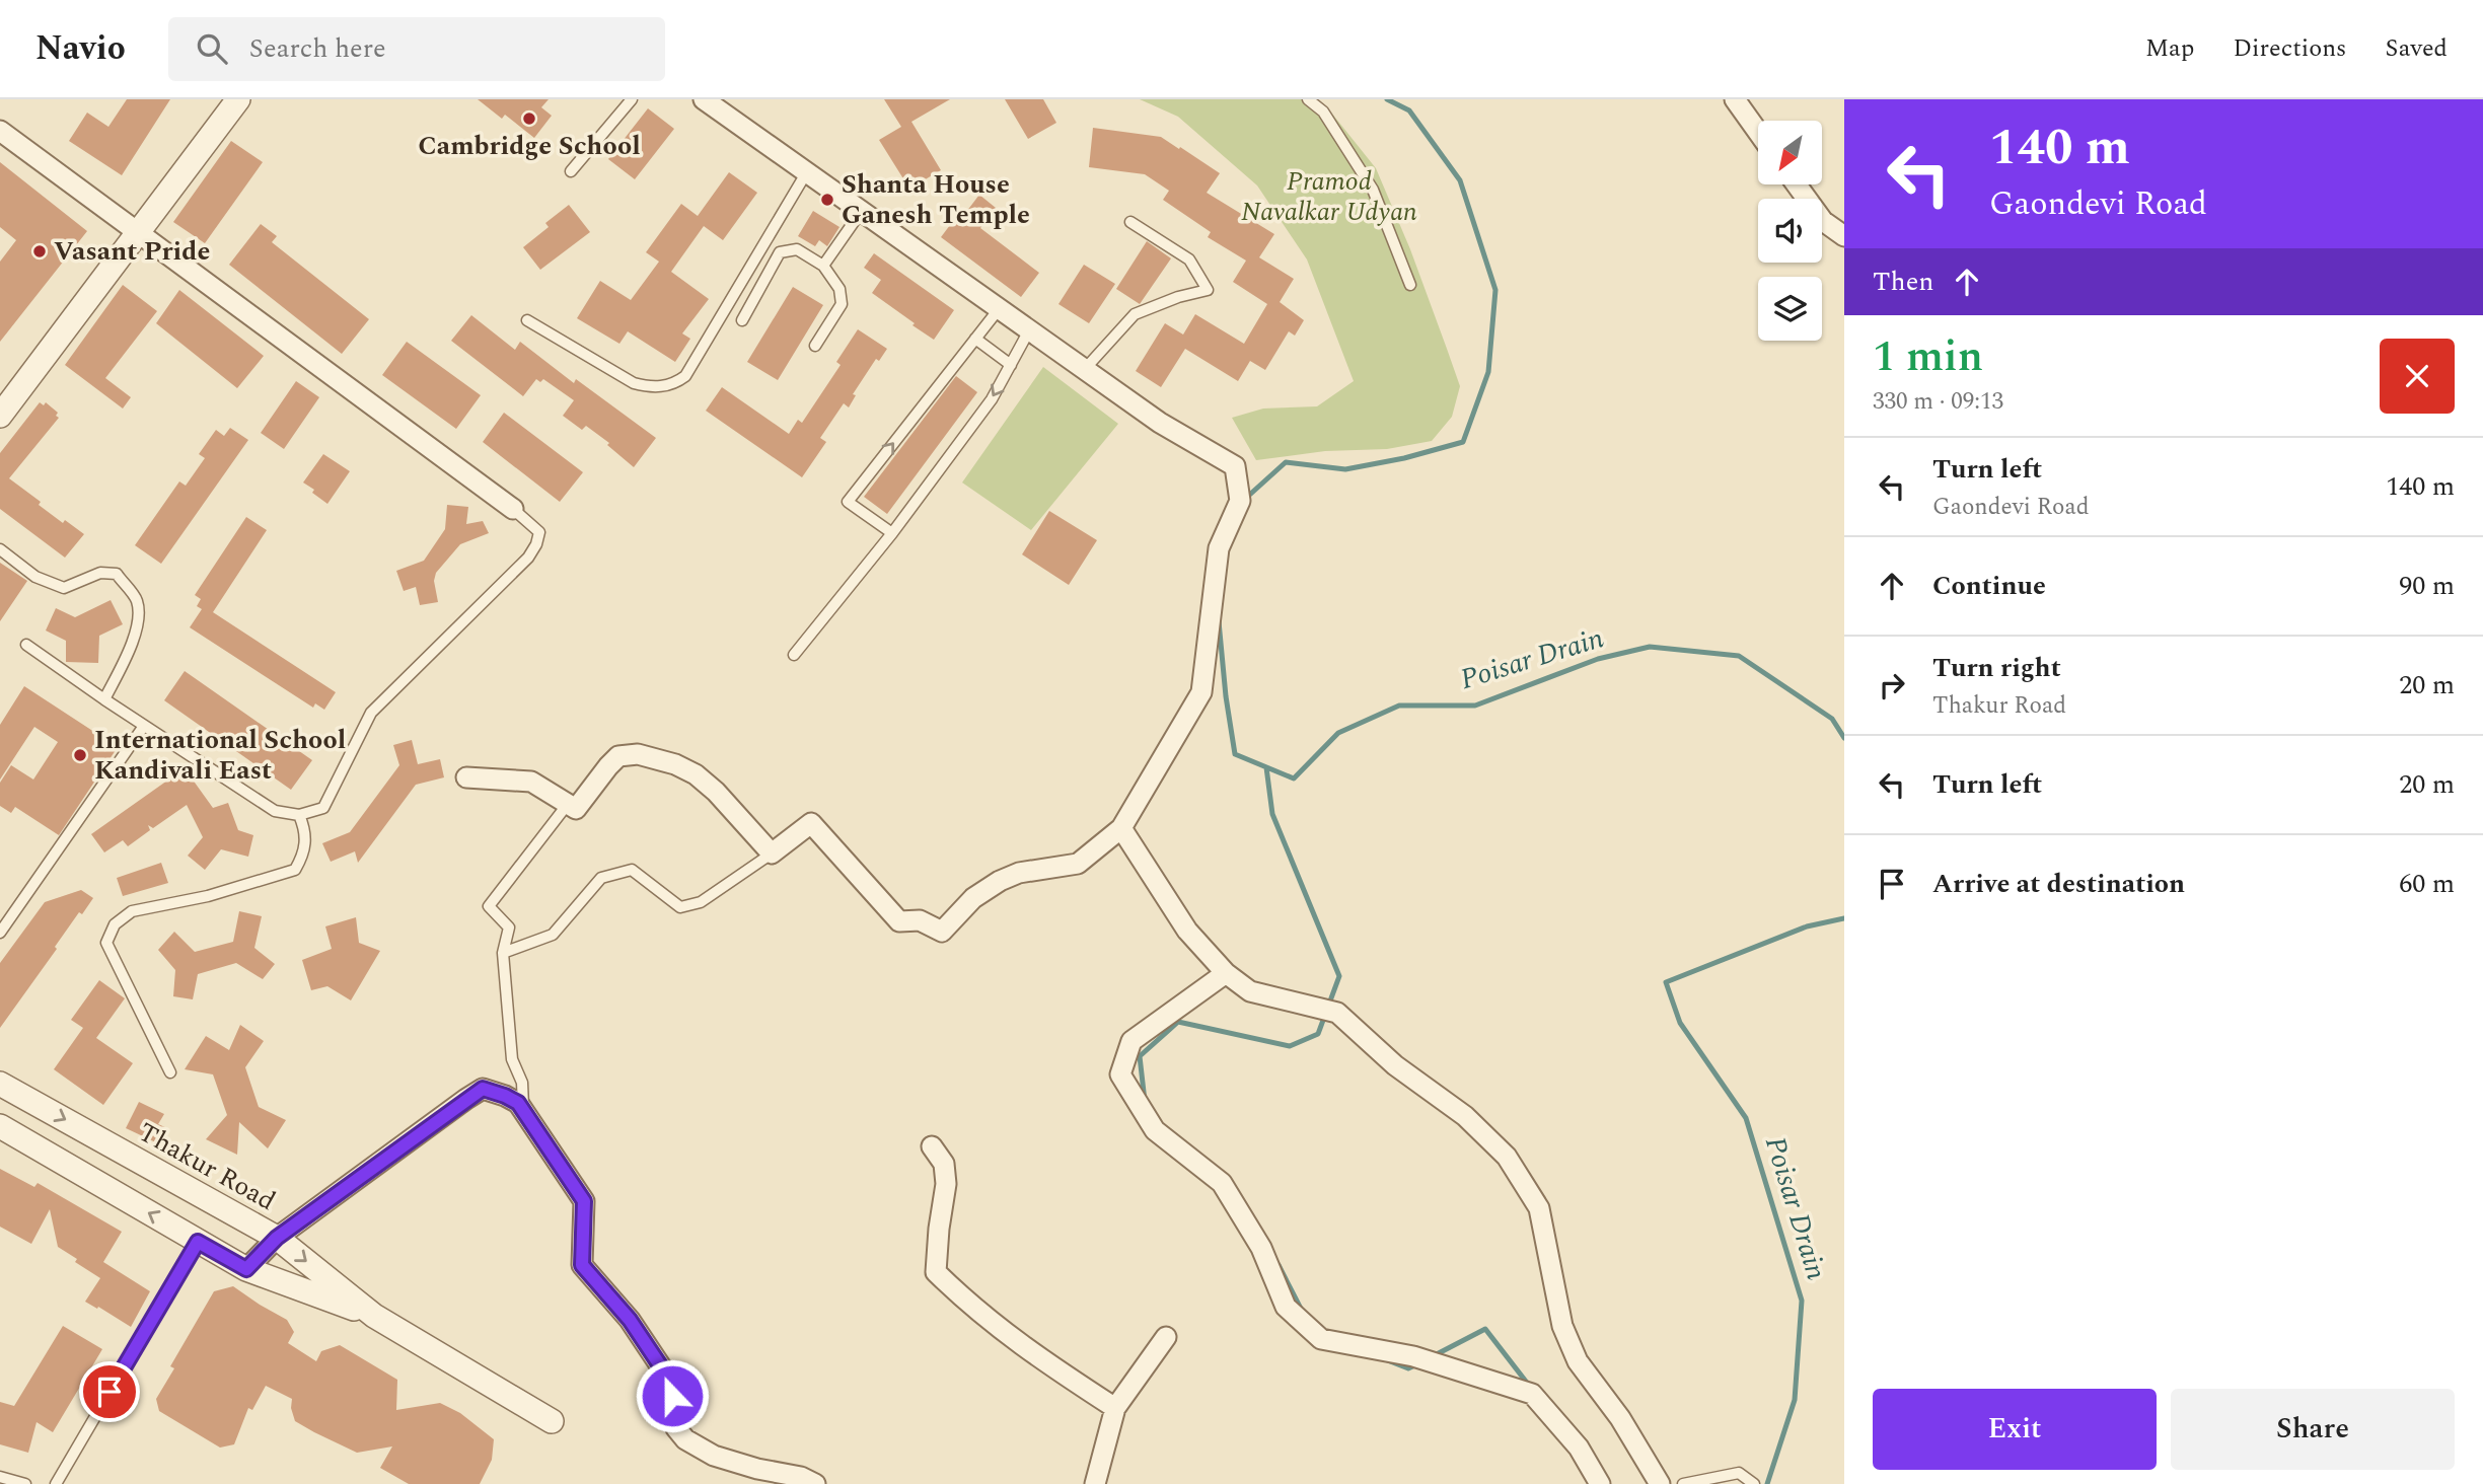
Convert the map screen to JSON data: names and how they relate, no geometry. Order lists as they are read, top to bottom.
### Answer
{
  "streets": {
    "street": ["Thakur Road"]
  },
  "water": ["Poisar Drain"],
  "parks": ["Pramod Navalkar Udyan"],
  "places": [
    "Cambridge School",
    "Shanta House Ganesh Temple",
    "Vasant Pride",
    "International School Kandivali East"
  ],
  "north": "bottom left",
  "page": {
    "header": "Navio",
    "search": "Search here",
    "nav": ["Map", "Directions", "Saved"],
    "turn": ["140 m", "Gaondevi Road"],
    "then": "Then",
    "heading": ["1 min", "330 m · 09:13"],
    "list": [
      {
        "name": "Turn left",
        "note": "Gaondevi Road",
        "value": "140 m"
      },
      {
        "name": "Continue",
        "value": "90 m"
      },
      {
        "name": "Turn right",
        "note": "Thakur Road",
        "value": "20 m"
      },
      {
        "name": "Turn left",
        "value": "20 m"
      },
      {
        "name": "Arrive at destination",
        "value": "60 m"
      }
    ],
    "buttons": ["Exit", "Share"]
  }
}
